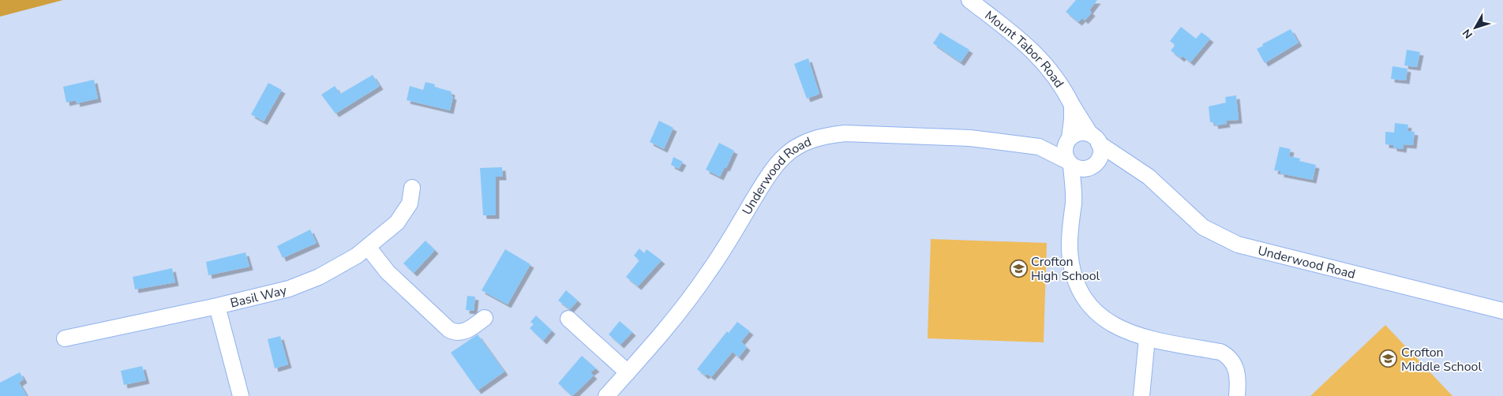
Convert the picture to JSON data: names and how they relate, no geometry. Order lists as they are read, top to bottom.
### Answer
{
  "streets": {
    "street": ["Mount Tabor Road", "Underwood Road", "Basil Way"]
  },
  "crossings": [
    ["Mount Tabor Road", "Underwood Road"]
  ],
  "places": {
    "school or university": ["Crofton High School", "Crofton Middle School"]
  },
  "north": "bottom left"
}
